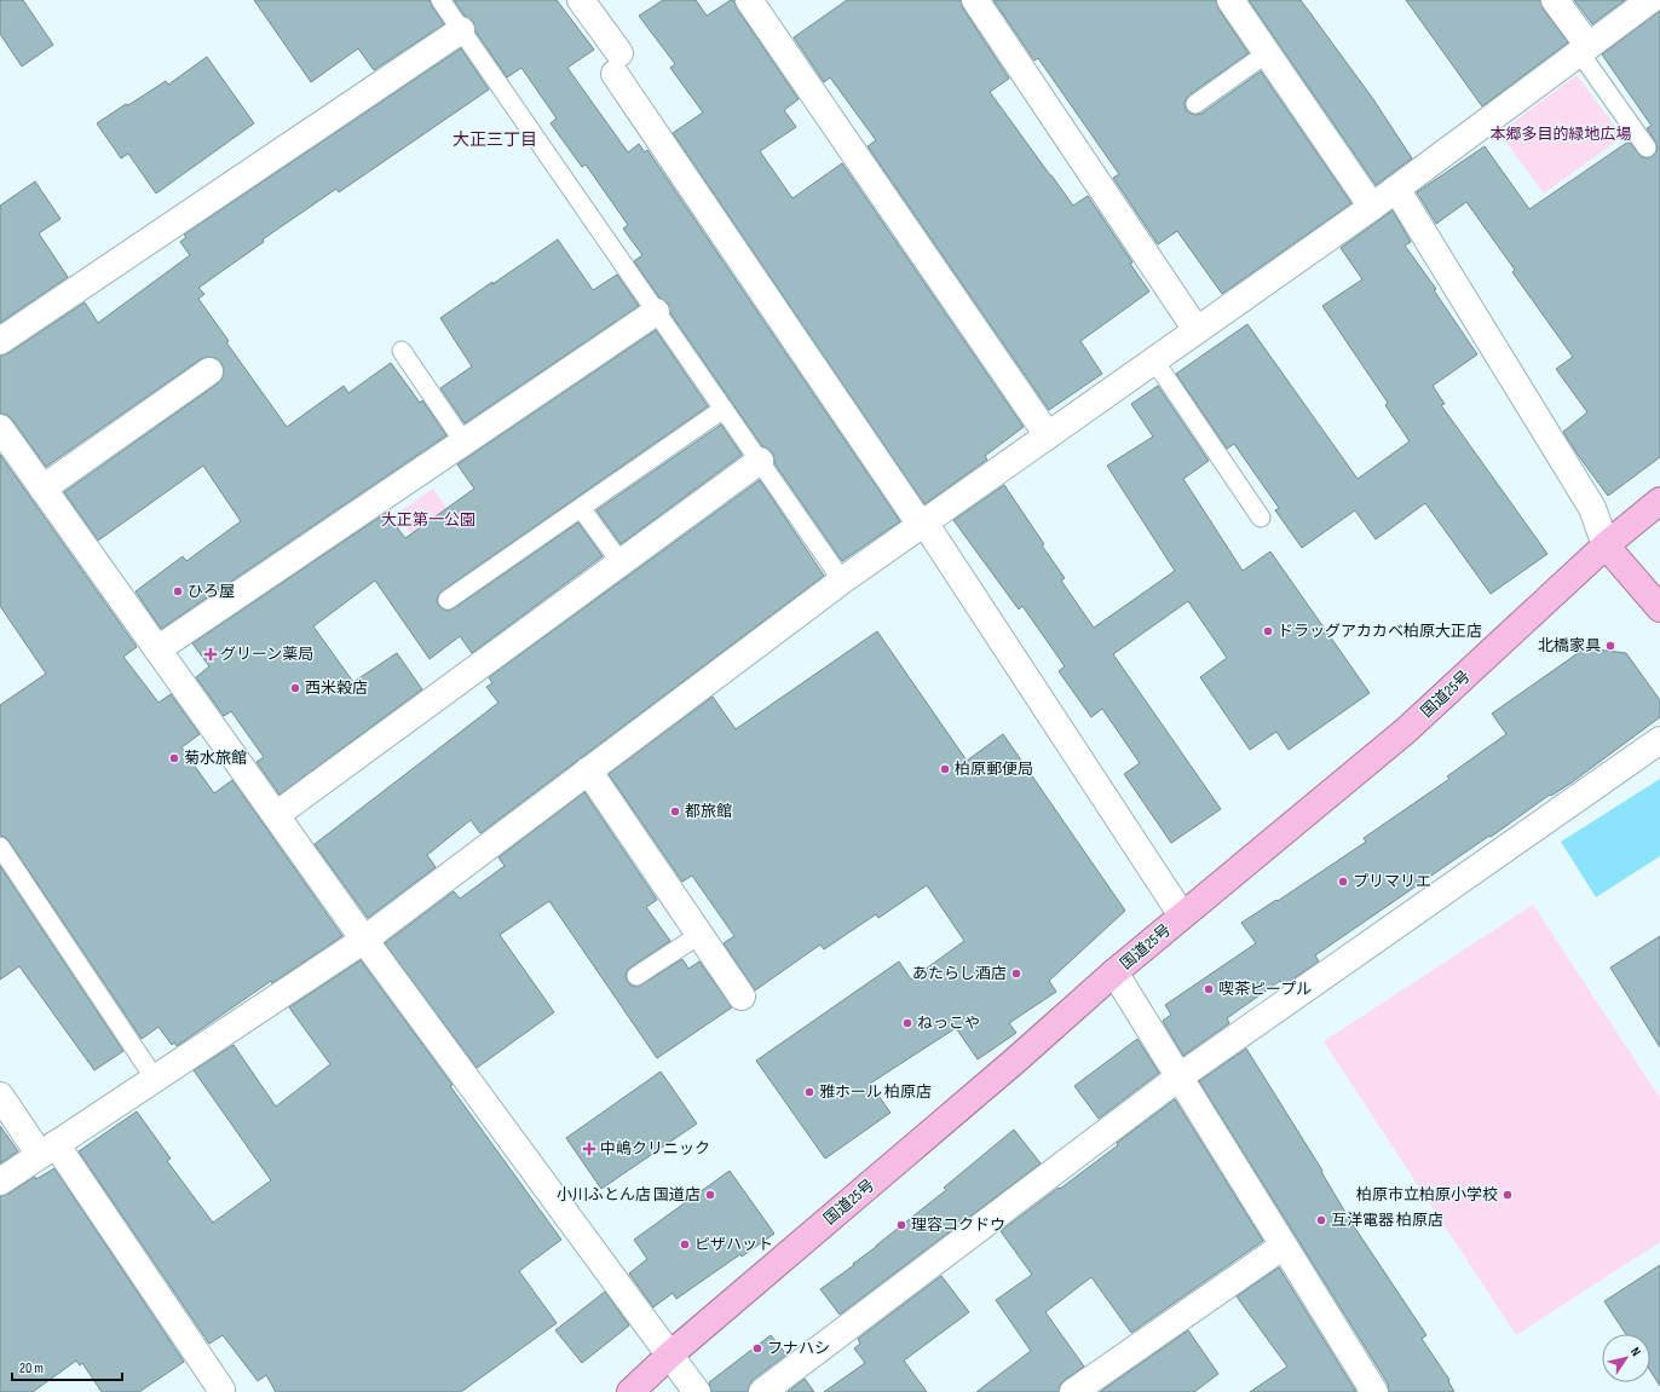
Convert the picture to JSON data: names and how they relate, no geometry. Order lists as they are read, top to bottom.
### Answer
{
  "streets": {
    "highway": ["国道25号"]
  },
  "districts": ["大正三丁目"],
  "parks": ["本郷多目的緑地広場", "大正第一公園"],
  "places": {
    "other": [
      "ひろ屋",
      "ドラッグアカカベ柏原大正店",
      "北橋家具",
      "西米穀店",
      "菊水旅館",
      "柏原郵便局",
      "都旅館",
      "プリマリエ",
      "あたらし酒店",
      "喫茶ピープル",
      "ねっこや",
      "雅ホール 柏原店",
      "小川ふとん店 国道店",
      "柏原市立柏原小学校",
      "互洋電器 柏原店",
      "理容コクドウ",
      "ピザハット",
      "フナハシ"
    ],
    "health": ["グリーン薬局", "中嶋クリニック"]
  },
  "scale_bar": "20 m",
  "north": "top right"
}
